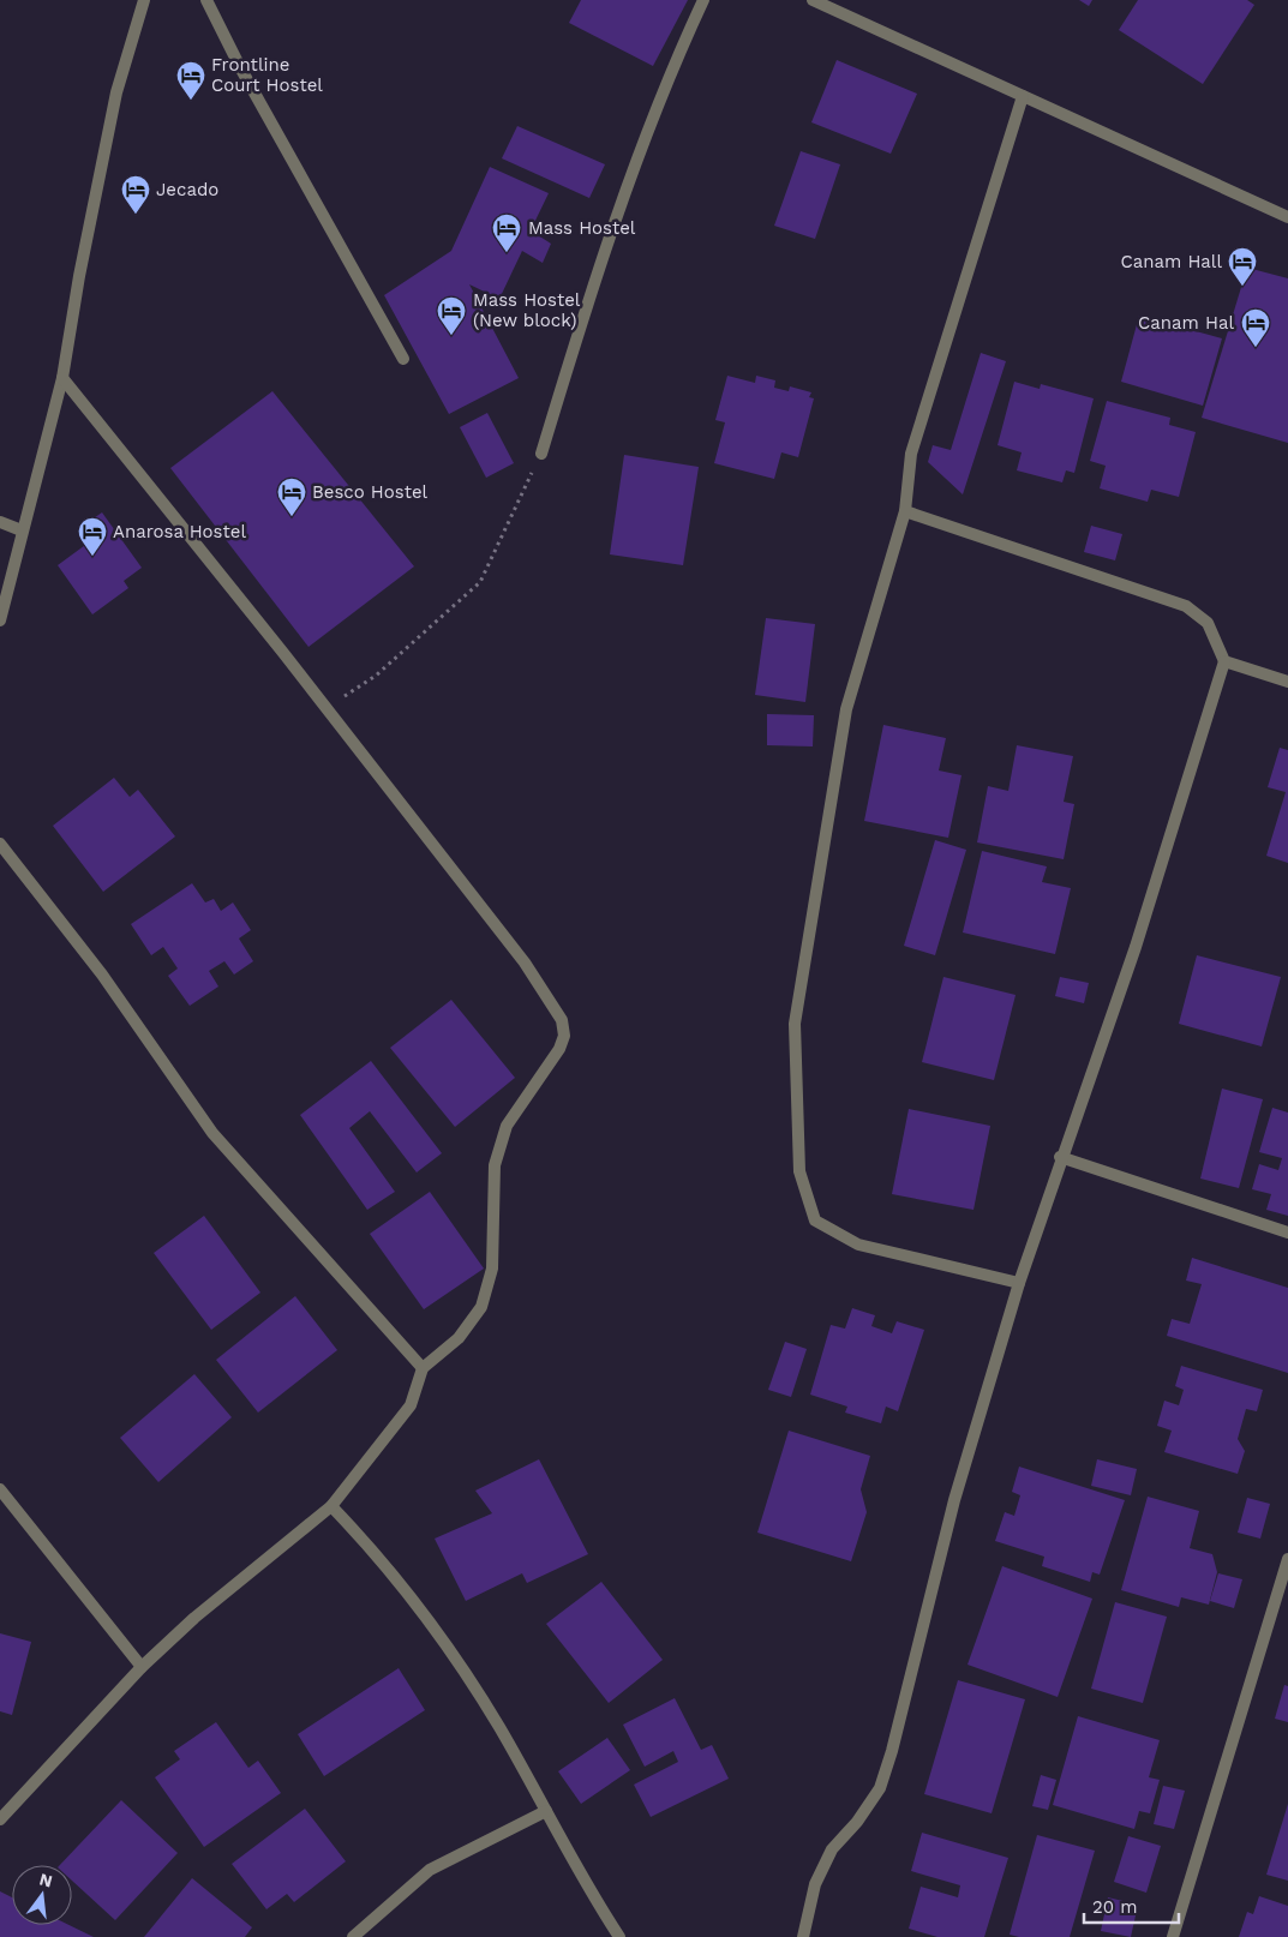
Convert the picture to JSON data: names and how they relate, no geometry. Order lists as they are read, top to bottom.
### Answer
{
  "places": {
    "hotel": [
      "Frontline Court Hostel",
      "Jecado",
      "Mass Hostel",
      "Canam Hall",
      "Mass Hostel (New block)",
      "Canam Hal",
      "Besco Hostel",
      "Anarosa Hostel"
    ]
  },
  "scale_bar": "20 m",
  "north": "top"
}
